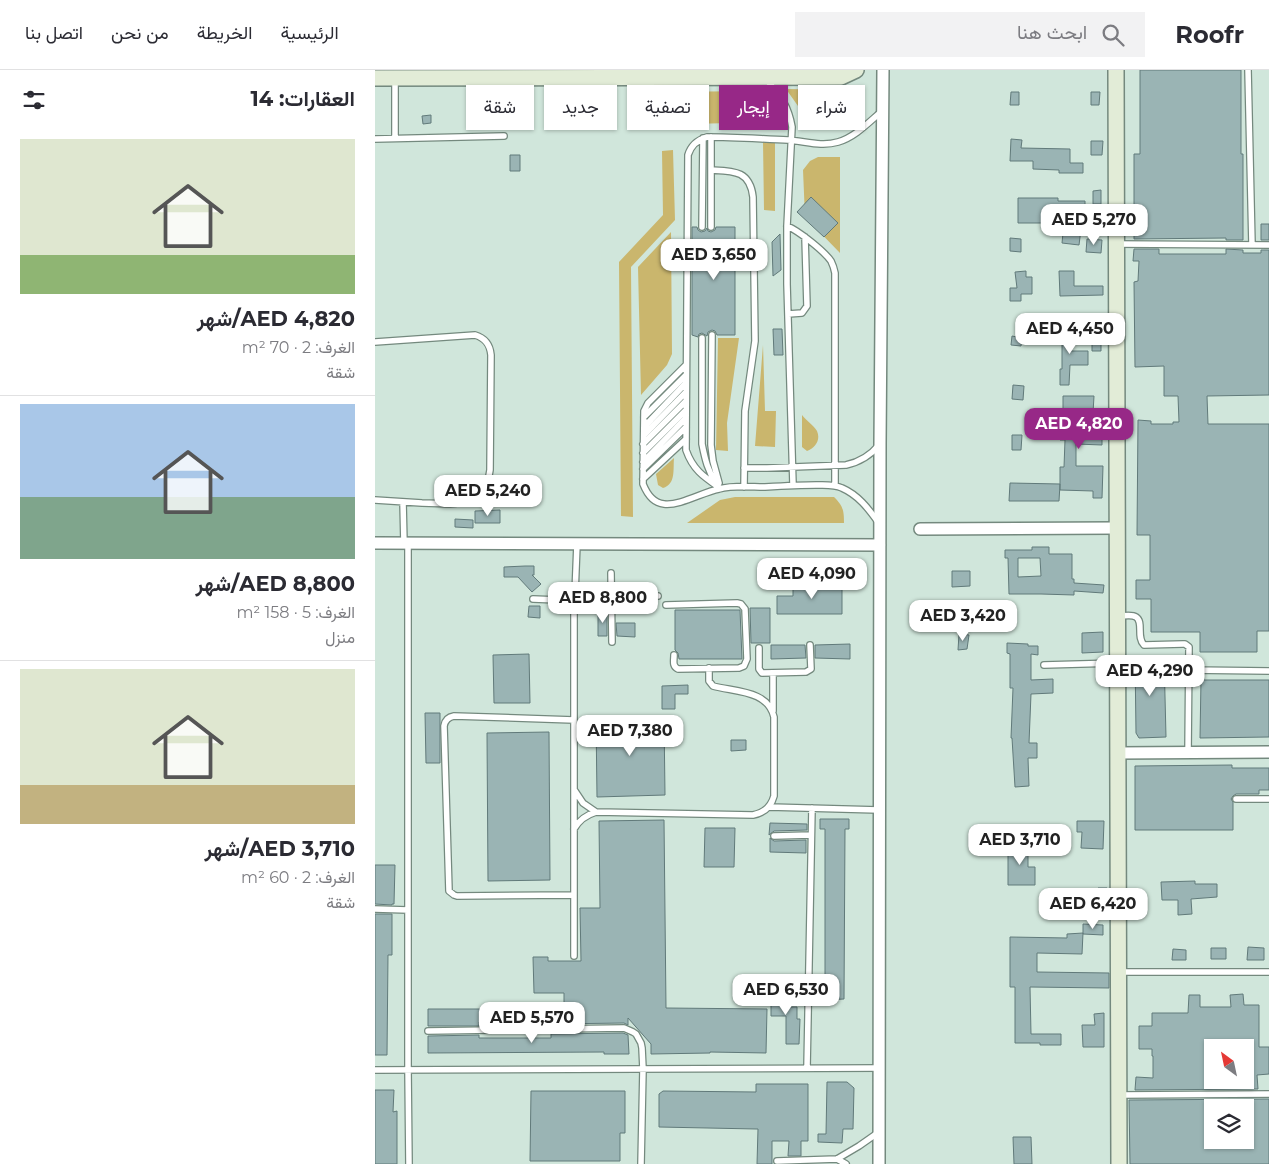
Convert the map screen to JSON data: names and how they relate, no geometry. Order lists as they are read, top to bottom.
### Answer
{
  "north": "top left",
  "page": {
    "header": "Roofr",
    "search": "ابحث هنا",
    "nav": [
      "الرئيسية",
      "الخريطة",
      "من نحن",
      "اتصل بنا"
    ],
    "heading": "العقارات: 14",
    "chip": [
      "شراء",
      "إيجار",
      "تصفية",
      "جديد",
      "شقة"
    ],
    "list": [
      {
        "name": "AED 4,820/شهر",
        "note": "الغرف: 2 · 70 m² · شقة"
      },
      {
        "name": "AED 8,800/شهر",
        "note": "الغرف: 5 · 158 m² · منزل"
      },
      {
        "name": "AED 3,710/شهر",
        "note": "الغرف: 2 · 60 m² · شقة"
      }
    ],
    "price": [
      "AED 5,270",
      "AED 3,650",
      "AED 4,450",
      "AED 4,820",
      "AED 5,240",
      "AED 4,090",
      "AED 8,800",
      "AED 3,420",
      "AED 4,290",
      "AED 7,380",
      "AED 3,710",
      "AED 6,420",
      "AED 6,530",
      "AED 5,570"
    ]
  }
}
